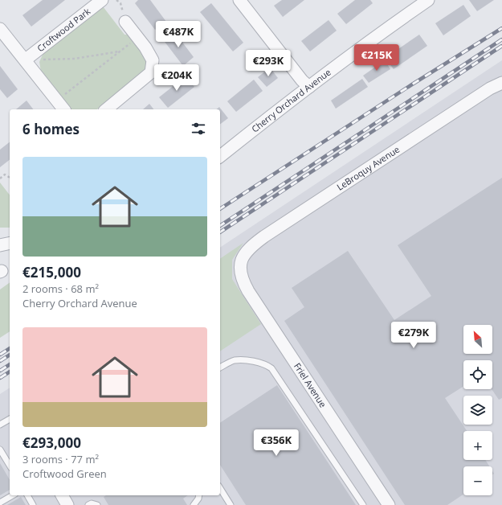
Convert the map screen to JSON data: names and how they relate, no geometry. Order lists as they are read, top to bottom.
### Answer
{
  "streets": {
    "street": [
      "Croftwood Park",
      "Cherry Orchard Avenue",
      "LeBroquy Avenue",
      "Friel Avenue"
    ]
  },
  "crossings": [
    ["LeBroquy Avenue", "Friel Avenue"]
  ],
  "north": "top left",
  "page": {
    "price": [
      "€487K",
      "€215K",
      "€293K",
      "€204K",
      "€279K",
      "€356K"
    ],
    "heading": "6 homes",
    "list": [
      {
        "name": "€215,000",
        "note": "2 rooms · 68 m² · Cherry Orchard Avenue"
      },
      {
        "name": "€293,000",
        "note": "3 rooms · 77 m² · Croftwood Green"
      }
    ],
    "map_buttons": ["+", "−"]
  }
}
